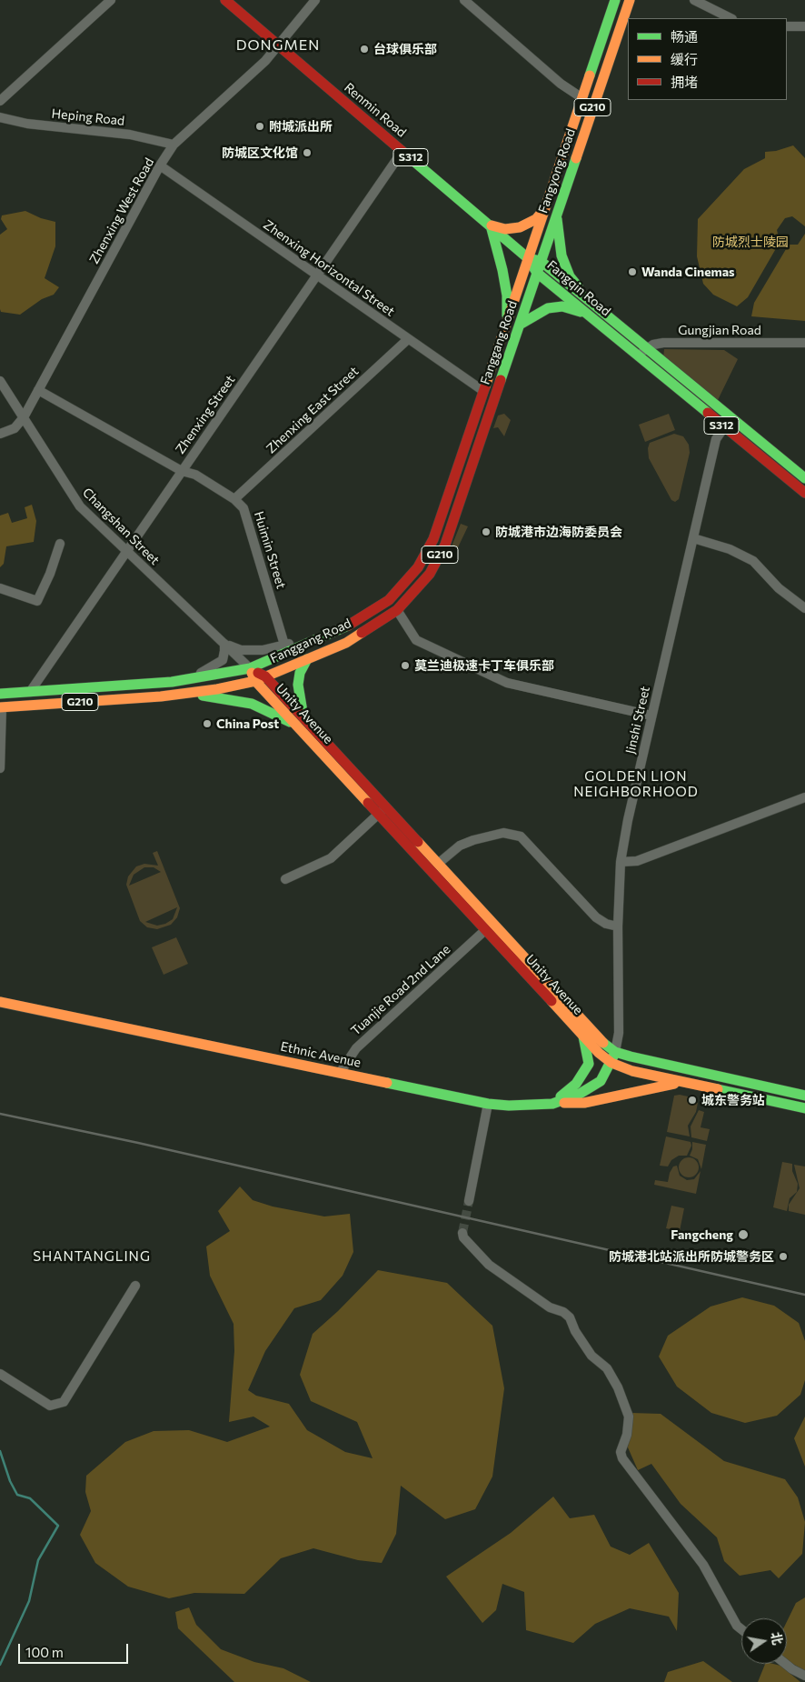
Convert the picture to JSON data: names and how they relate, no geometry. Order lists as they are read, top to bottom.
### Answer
{
  "streets": {
    "main road": [
      "G210",
      "Renmin Road",
      "S312",
      "Fangyong Road",
      "Fangqin Road",
      "Fanggang Road",
      "Unity Avenue",
      "Ethnic Avenue"
    ],
    "street": [
      "Heping Road",
      "Zhenxing West Road",
      "Zhenxing Horizontal Street",
      "Gungjian Road",
      "Zhenxing East Street",
      "Zhenxing Street",
      "Changshan Street",
      "Huimin Street",
      "Jinshi Street",
      "Tuanjie Road 2nd Lane"
    ]
  },
  "crossings": [
    ["Renmin Road", "Fangyong Road"],
    ["Renmin Road", "Zhenxing West Road"],
    ["Renmin Road", "Fangqin Road"],
    ["Renmin Road", "Fanggang Road"],
    ["Renmin Road", "Zhenxing Street"],
    ["Heping Road", "Zhenxing West Road"],
    ["Fangyong Road", "Fangqin Road"],
    ["Fangyong Road", "Fanggang Road"],
    ["Zhenxing West Road", "Zhenxing Horizontal Street"],
    ["Zhenxing West Road", "Changshan Street"],
    ["Zhenxing West Road", "Huimin Street"],
    ["Zhenxing Horizontal Street", "Fanggang Road"],
    ["Zhenxing Horizontal Street", "Zhenxing East Street"],
    ["Zhenxing Horizontal Street", "Zhenxing Street"],
    ["Fangqin Road", "Gungjian Road"],
    ["Fangqin Road", "Fanggang Road"],
    ["Fangqin Road", "Jinshi Street"],
    ["Fanggang Road", "Zhenxing Street"],
    ["Fanggang Road", "Changshan Street"],
    ["Fanggang Road", "Unity Avenue"],
    ["Zhenxing East Street", "Huimin Street"],
    ["Zhenxing Street", "Changshan Street"],
    ["Zhenxing Street", "Huimin Street"],
    ["Changshan Street", "Unity Avenue"],
    ["Unity Avenue", "Jinshi Street"],
    ["Unity Avenue", "Tuanjie Road 2nd Lane"],
    ["Unity Avenue", "Ethnic Avenue"],
    ["Jinshi Street", "Ethnic Avenue"],
    ["Tuanjie Road 2nd Lane", "Ethnic Avenue"]
  ],
  "districts": ["DONGMEN", "GOLDEN LION NEIGHBORHOOD", "SHANTANGLING"],
  "parks": ["防城烈士陵园"],
  "places": [
    "台球俱乐部",
    "附城派出所",
    "防城区文化馆",
    "Wanda Cinemas",
    "防城港市边海防委员会",
    "莫兰迪极速卡丁车俱乐部",
    "China Post",
    "城东警务站",
    "Fangcheng",
    "防城港北站派出所防城警务区"
  ],
  "legend": ["畅通", "缓行", "拥堵"],
  "scale_bar": "100 m",
  "north": "right"
}
